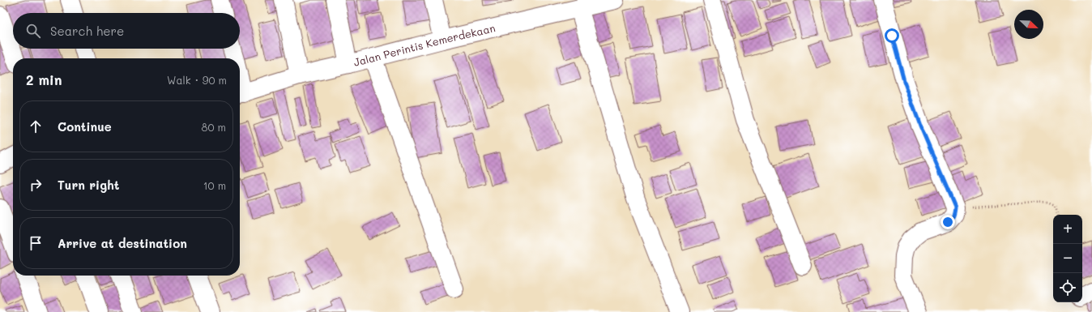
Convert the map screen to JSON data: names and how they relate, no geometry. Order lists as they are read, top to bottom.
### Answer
{
  "streets": {
    "street": ["Jalan Perintis Kemerdekaan"]
  },
  "north": "bottom right",
  "page": {
    "search": "Search here",
    "heading": ["2 min", "Walk · 90 m"],
    "list": [
      ["Continue", "80 m"],
      ["Turn right", "10 m"],
      "Arrive at destination"
    ],
    "map_buttons": ["+", "−"]
  }
}
